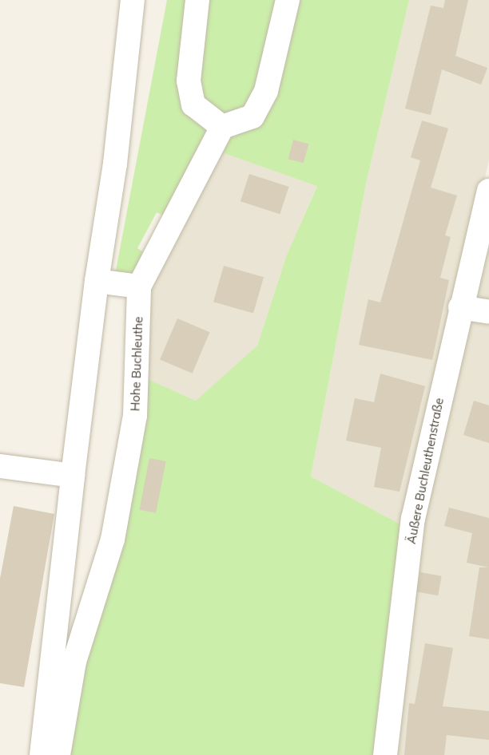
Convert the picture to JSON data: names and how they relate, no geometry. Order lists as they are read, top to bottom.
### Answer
{
  "streets": {
    "street": ["Hohe Buchleuthe", "Äußere Buchleuthenstraße"]
  }
}
